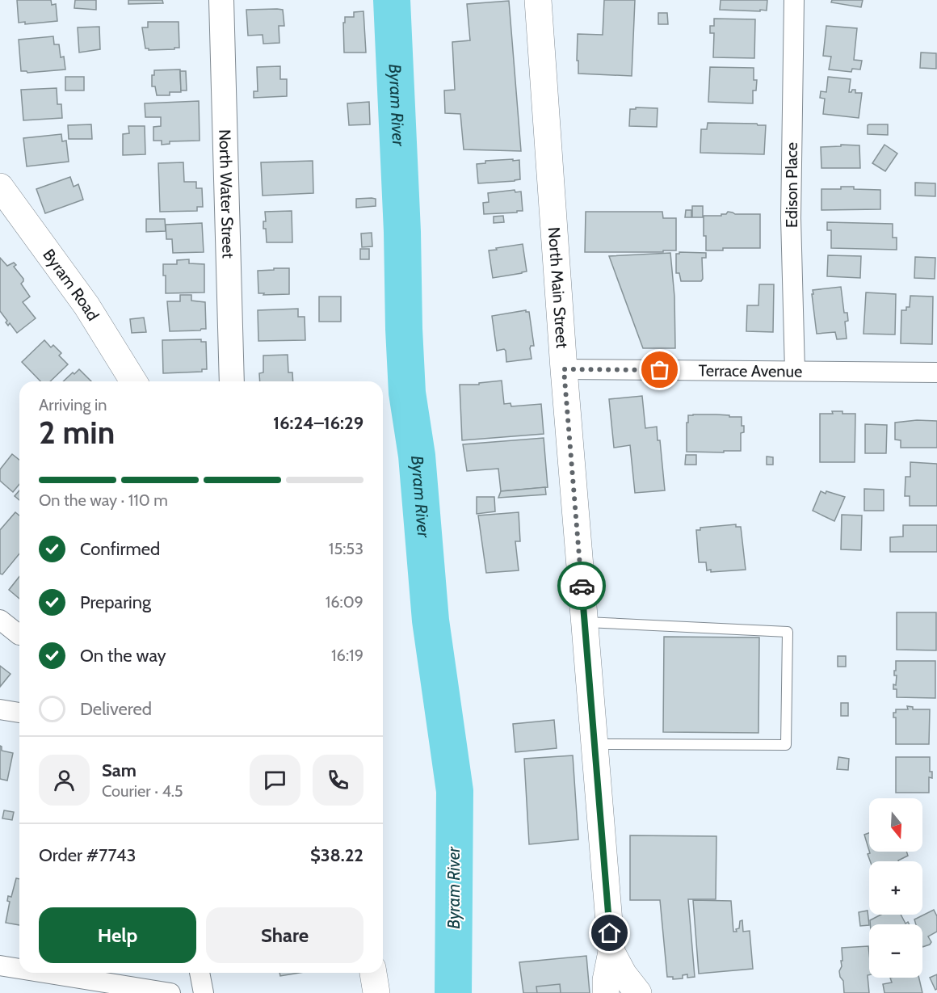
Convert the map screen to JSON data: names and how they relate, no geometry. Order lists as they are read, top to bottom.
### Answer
{
  "streets": {
    "main road": ["Byram Road", "North Main Street"],
    "street": ["Edison Place", "North Water Street", "Terrace Avenue"]
  },
  "crossings": [
    ["Edison Place", "Terrace Avenue"],
    ["North Main Street", "Terrace Avenue"]
  ],
  "water": ["Byram River"],
  "north": "bottom",
  "page": {
    "heading": ["2 min", "Arriving in", "16:24–16:29"],
    "panel": [
      "Sam",
      "Courier · 4.5",
      "Order #7743",
      "$38.22"
    ],
    "bar": "On the way · 110 m",
    "list": [
      ["Confirmed", "15:53"],
      ["Preparing", "16:09"],
      ["On the way", "16:19"],
      "Delivered"
    ],
    "map_buttons": ["+", "−"],
    "buttons": ["Help", "Share"]
  }
}
